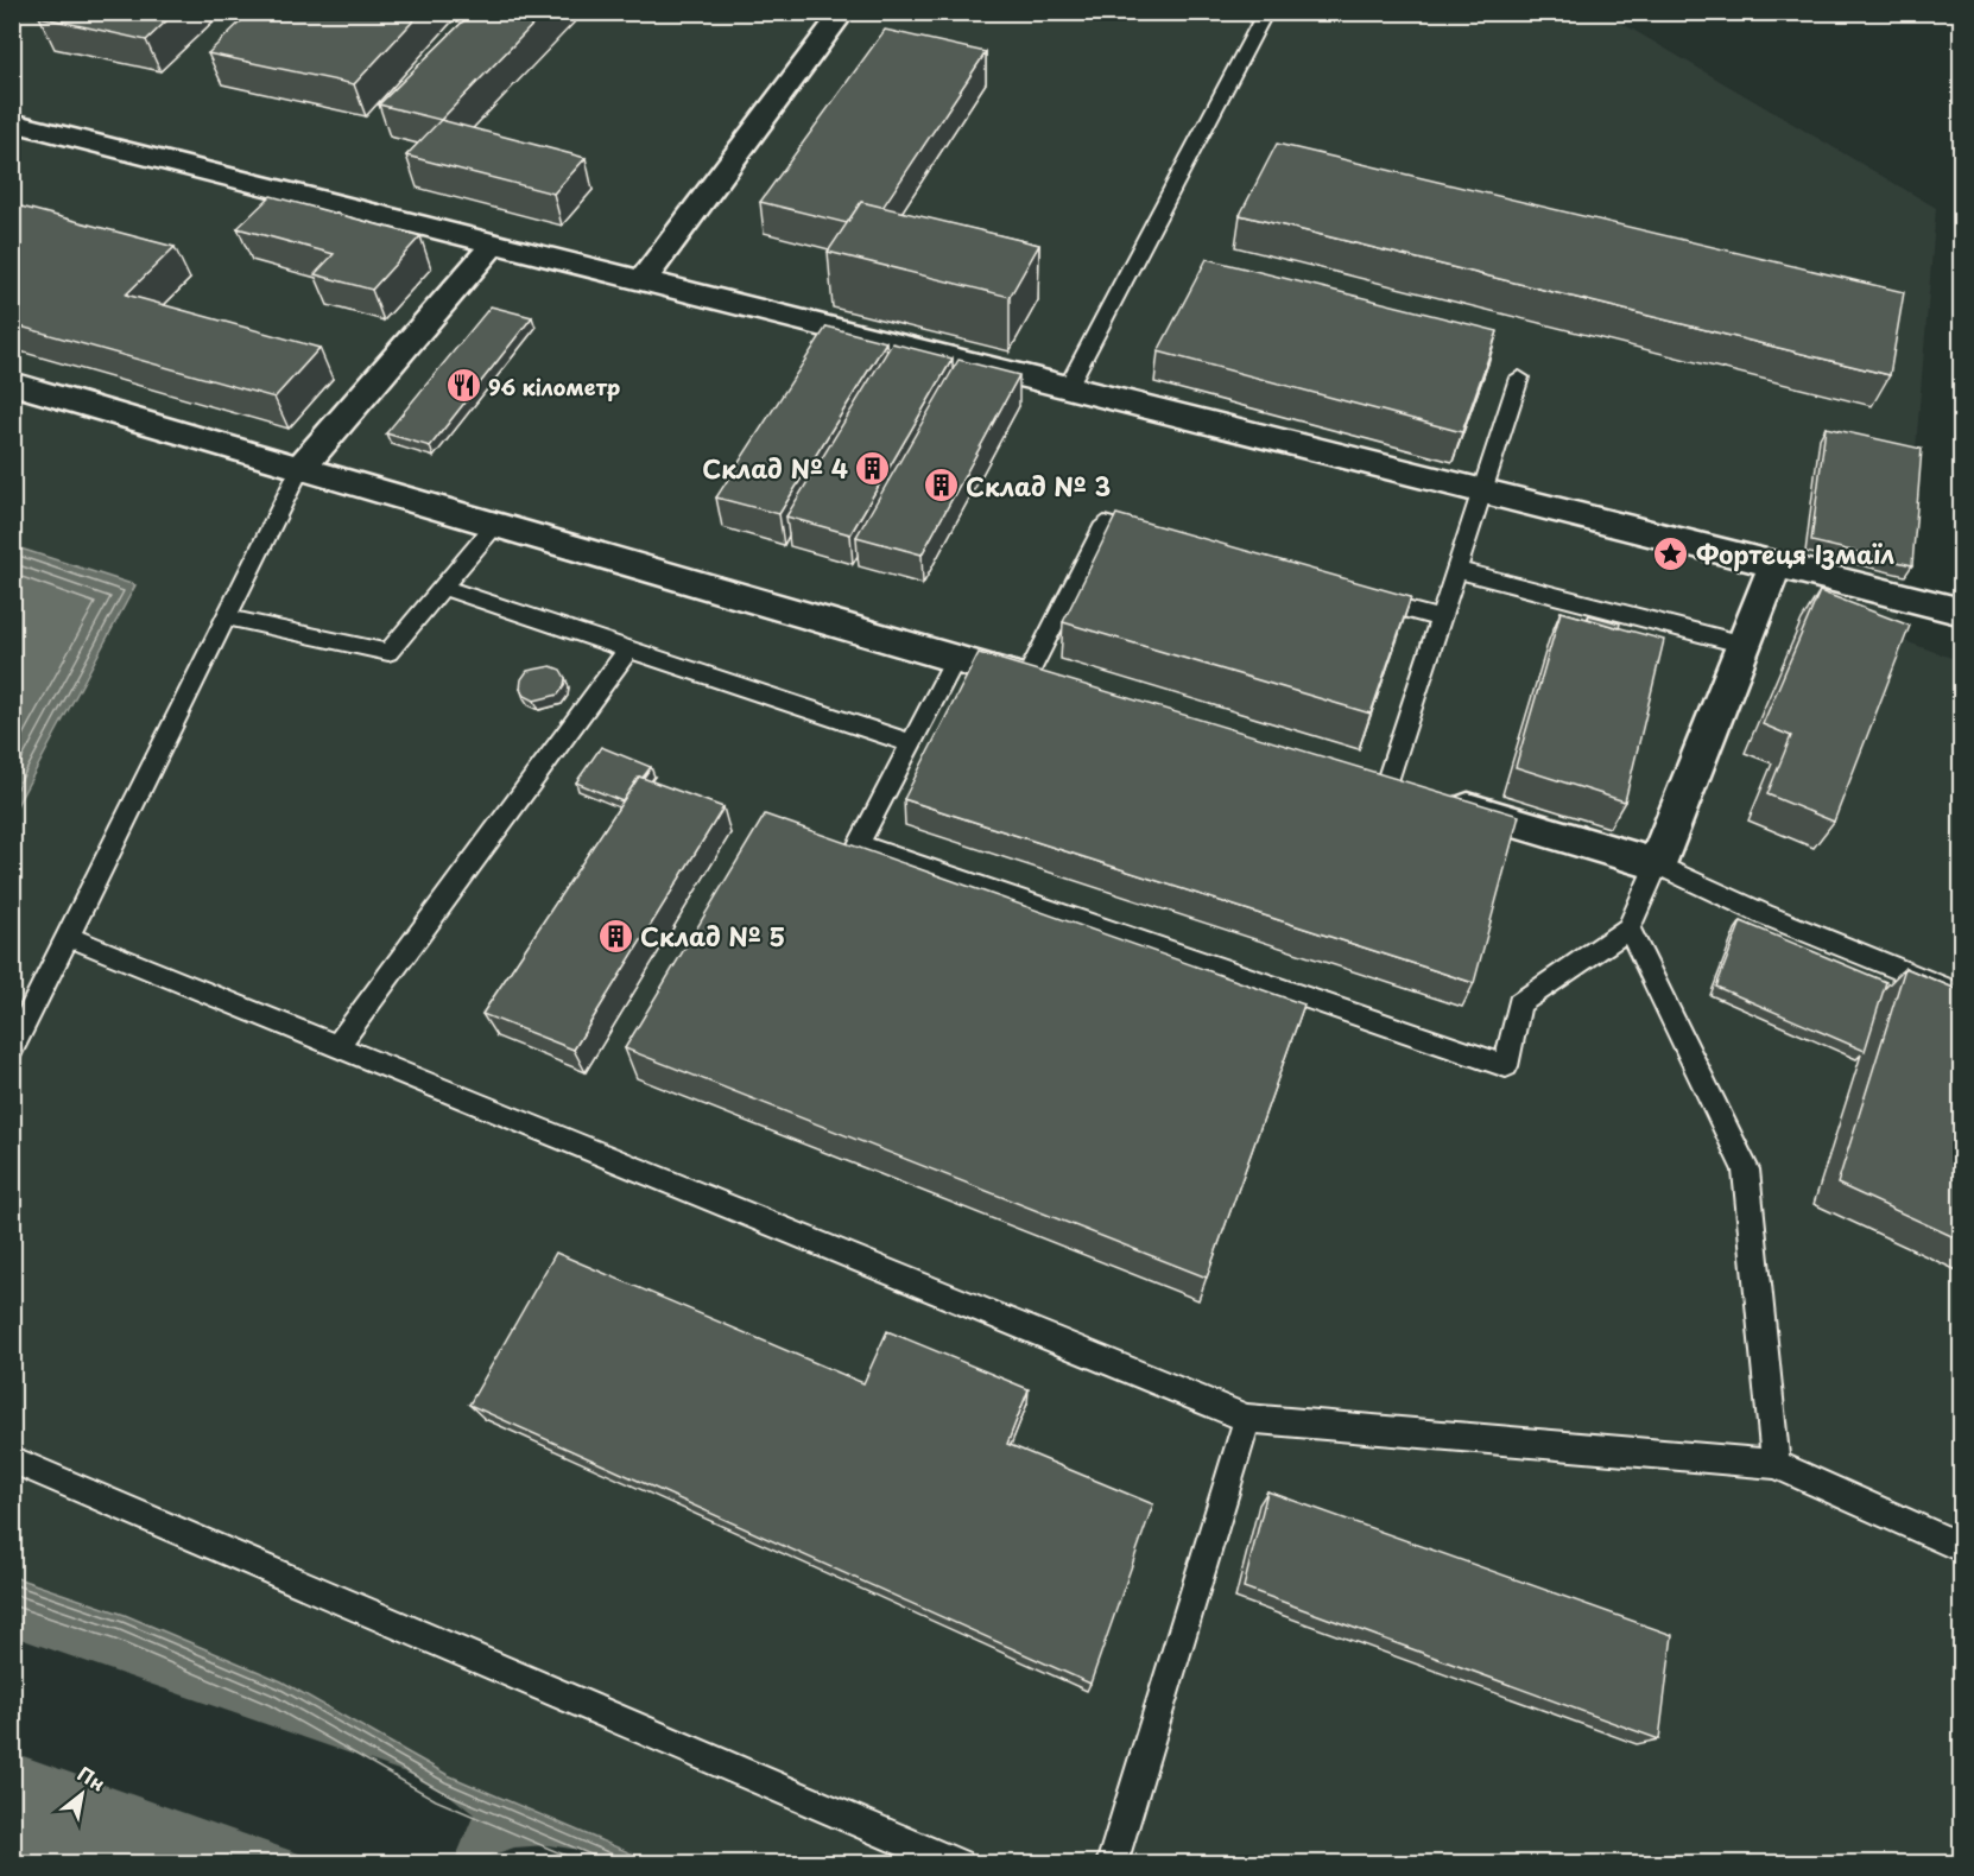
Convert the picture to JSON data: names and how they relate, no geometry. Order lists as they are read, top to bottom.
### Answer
{
  "places": {
    "restaurant": ["96 кілометр"],
    "building": ["Склад № 4", "Склад № 3", "Склад № 5"],
    "place": ["Фортеця Ізмаїл"]
  },
  "north": "top right"
}
